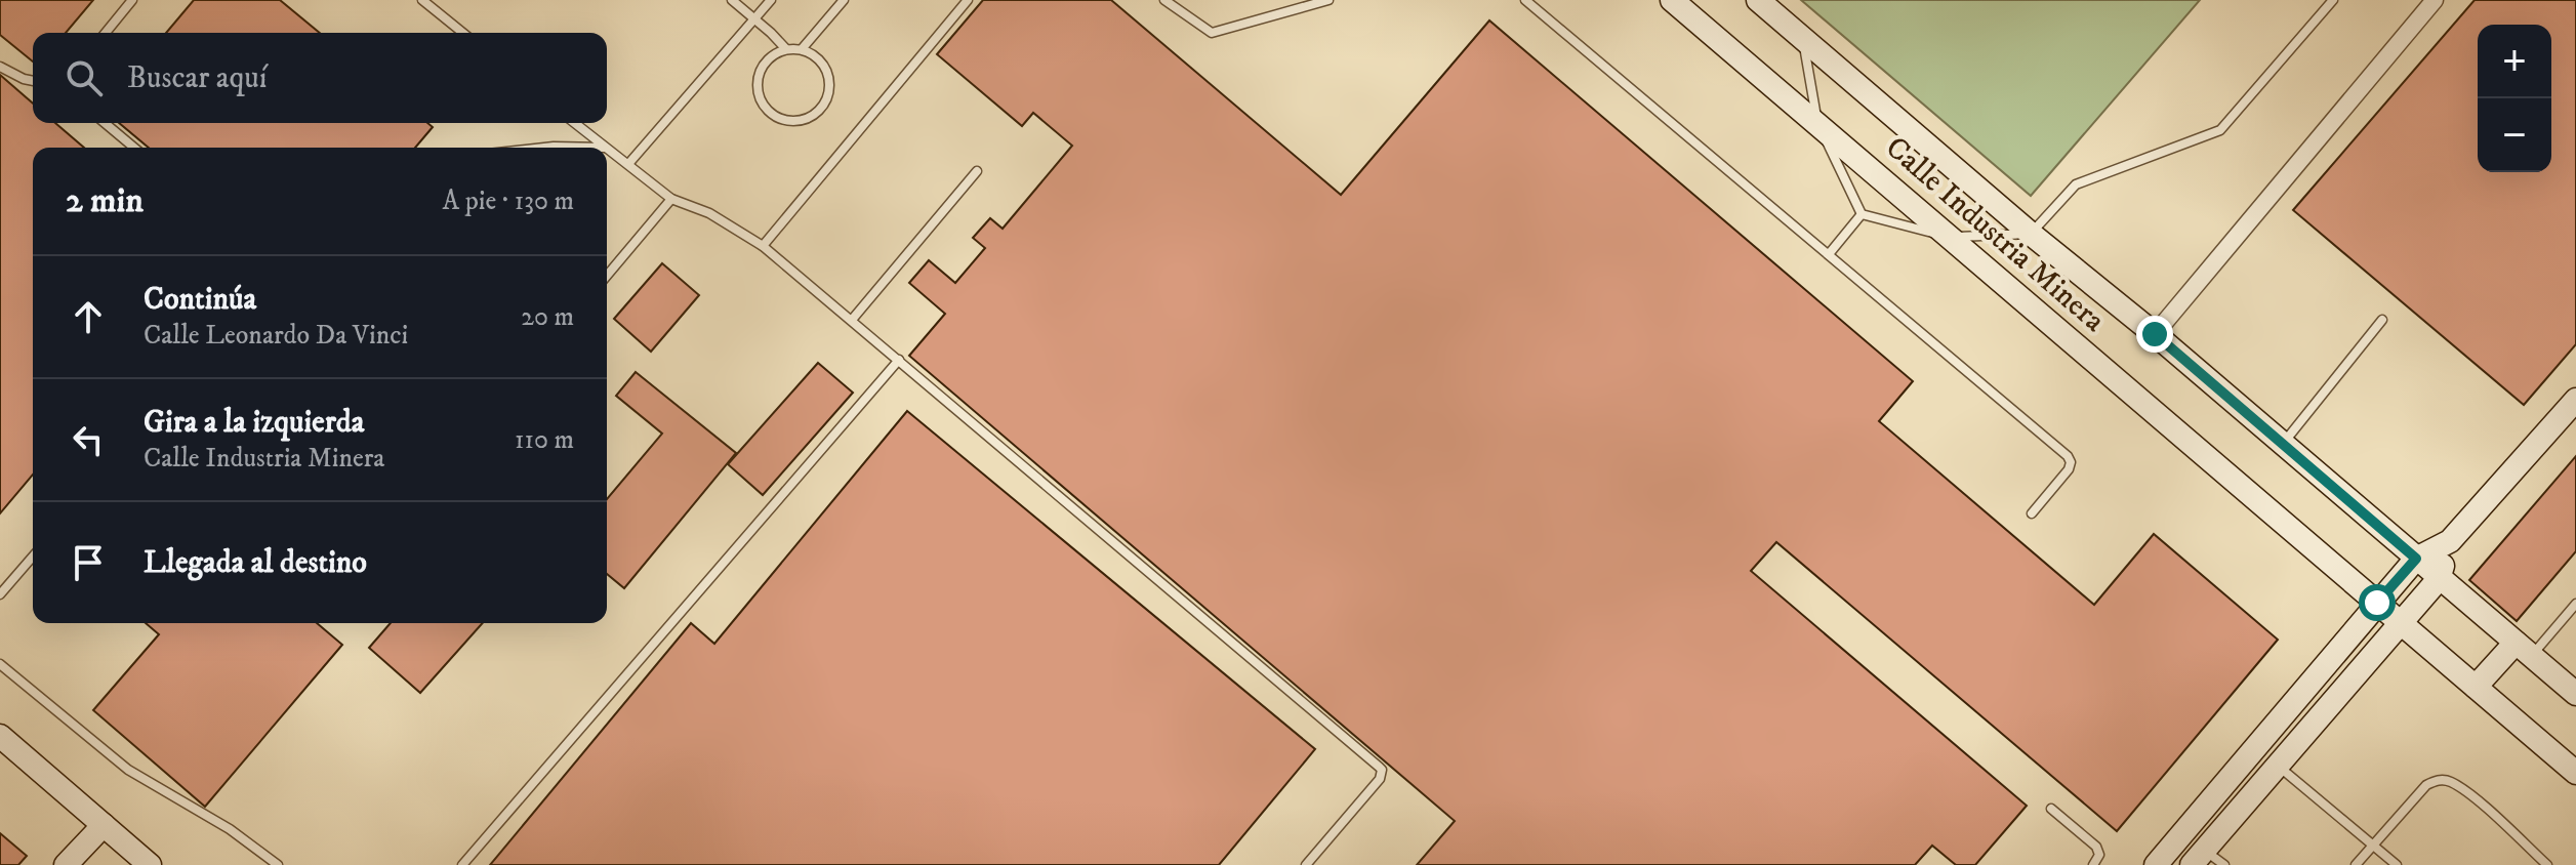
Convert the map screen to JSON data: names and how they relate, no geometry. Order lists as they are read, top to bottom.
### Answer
{
  "streets": {
    "main road": ["Calle Industria Minera"]
  },
  "page": {
    "map_buttons": ["+", "−"],
    "search": "Buscar aquí",
    "heading": ["2 min", "A pie · 130 m"],
    "list": [
      ["Continúa", "Calle Leonardo Da Vinci", "20 m"],
      ["Gira a la izquierda", "Calle Industria Minera", "110 m"],
      "Llegada al destino"
    ]
  }
}
